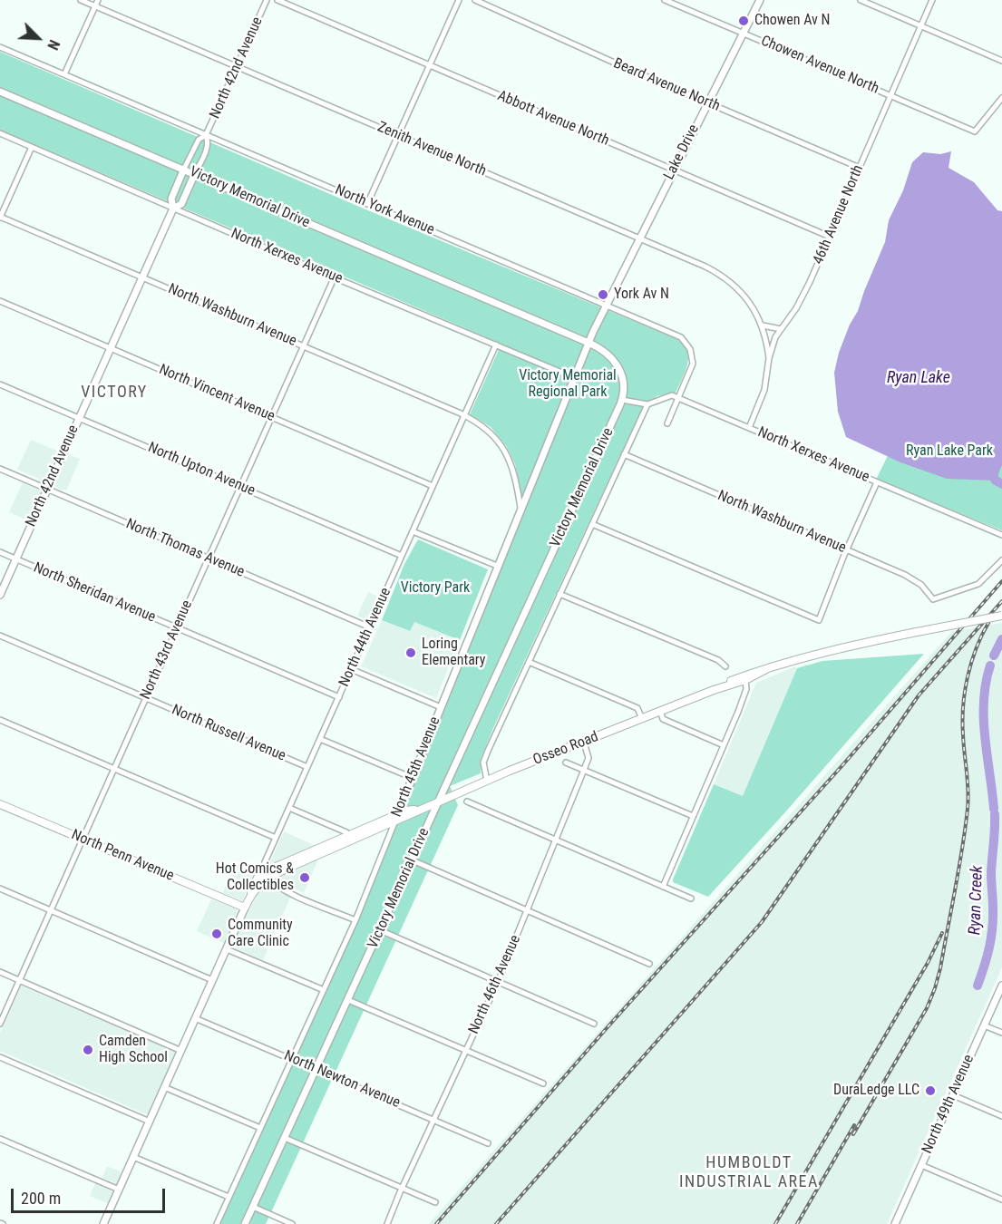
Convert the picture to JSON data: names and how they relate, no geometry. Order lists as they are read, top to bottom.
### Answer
{
  "streets": {
    "main road": ["Osseo Road", "North Penn Avenue"],
    "street": [
      "Chowen Avenue North",
      "North 42nd Avenue",
      "Beard Avenue North",
      "Abbott Avenue North",
      "Zenith Avenue North",
      "Lake Drive",
      "Victory Memorial Drive",
      "North York Avenue",
      "46th Avenue North",
      "North Xerxes Avenue",
      "North Washburn Avenue",
      "North Vincent Avenue",
      "North Upton Avenue",
      "North Thomas Avenue",
      "North Sheridan Avenue",
      "North 44th Avenue",
      "North 43rd Avenue",
      "North Russell Avenue",
      "North 45th Avenue",
      "North 46th Avenue",
      "North Newton Avenue",
      "North 49th Avenue"
    ]
  },
  "crossings": [
    ["Chowen Avenue North", "Lake Drive"],
    ["Chowen Avenue North", "46th Avenue North"],
    ["North 42nd Avenue", "Zenith Avenue North"],
    ["North 42nd Avenue", "Victory Memorial Drive"],
    ["North 42nd Avenue", "North York Avenue"],
    ["North 42nd Avenue", "North Xerxes Avenue"],
    ["North 42nd Avenue", "North Washburn Avenue"],
    ["North 42nd Avenue", "North Vincent Avenue"],
    ["North 42nd Avenue", "North Upton Avenue"],
    ["North 42nd Avenue", "North Thomas Avenue"],
    ["North 42nd Avenue", "North Sheridan Avenue"],
    ["Beard Avenue North", "Lake Drive"],
    ["Beard Avenue North", "46th Avenue North"],
    ["Abbott Avenue North", "Lake Drive"],
    ["Abbott Avenue North", "46th Avenue North"],
    ["Zenith Avenue North", "Lake Drive"],
    ["Zenith Avenue North", "46th Avenue North"],
    ["Lake Drive", "North York Avenue"],
    ["Lake Drive", "North 45th Avenue"],
    ["Victory Memorial Drive", "North Washburn Avenue"],
    ["Victory Memorial Drive", "Osseo Road"],
    ["Victory Memorial Drive", "North 45th Avenue"],
    ["Victory Memorial Drive", "North Newton Avenue"],
    ["North York Avenue", "North Xerxes Avenue"],
    ["North York Avenue", "North 45th Avenue"],
    ["46th Avenue North", "North Xerxes Avenue"],
    ["North Xerxes Avenue", "North 44th Avenue"],
    ["North Xerxes Avenue", "North 43rd Avenue"],
    ["North Xerxes Avenue", "North 45th Avenue"],
    ["North Washburn Avenue", "North 44th Avenue"],
    ["North Washburn Avenue", "North 43rd Avenue"],
    ["North Washburn Avenue", "North 45th Avenue"],
    ["North Vincent Avenue", "North 44th Avenue"],
    ["North Vincent Avenue", "North 43rd Avenue"],
    ["North Upton Avenue", "North 44th Avenue"],
    ["North Upton Avenue", "North 43rd Avenue"],
    ["North Thomas Avenue", "North 44th Avenue"],
    ["North Thomas Avenue", "North 43rd Avenue"],
    ["North Sheridan Avenue", "North 44th Avenue"],
    ["North Sheridan Avenue", "North 43rd Avenue"],
    ["North 44th Avenue", "North Russell Avenue"],
    ["North 44th Avenue", "Osseo Road"],
    ["North 43rd Avenue", "North Russell Avenue"],
    ["North 43rd Avenue", "North Penn Avenue"],
    ["Osseo Road", "North 45th Avenue"],
    ["Osseo Road", "North Penn Avenue"],
    ["Osseo Road", "North 46th Avenue"],
    ["North 45th Avenue", "North Newton Avenue"],
    ["North 46th Avenue", "North Newton Avenue"]
  ],
  "districts": ["VICTORY", "HUMBOLDT INDUSTRIAL AREA"],
  "water": ["Ryan Lake", "Ryan Creek"],
  "parks": ["Victory Memorial Regional Park", "Ryan Lake Park", "Victory Park"],
  "places": [
    "Chowen Av N",
    "York Av N",
    "Loring Elementary",
    "Hot Comics & Collectibles",
    "Community Care Clinic",
    "Camden High School",
    "DuraLedge LLC"
  ],
  "scale_bar": "200 m",
  "north": "bottom right"
}
